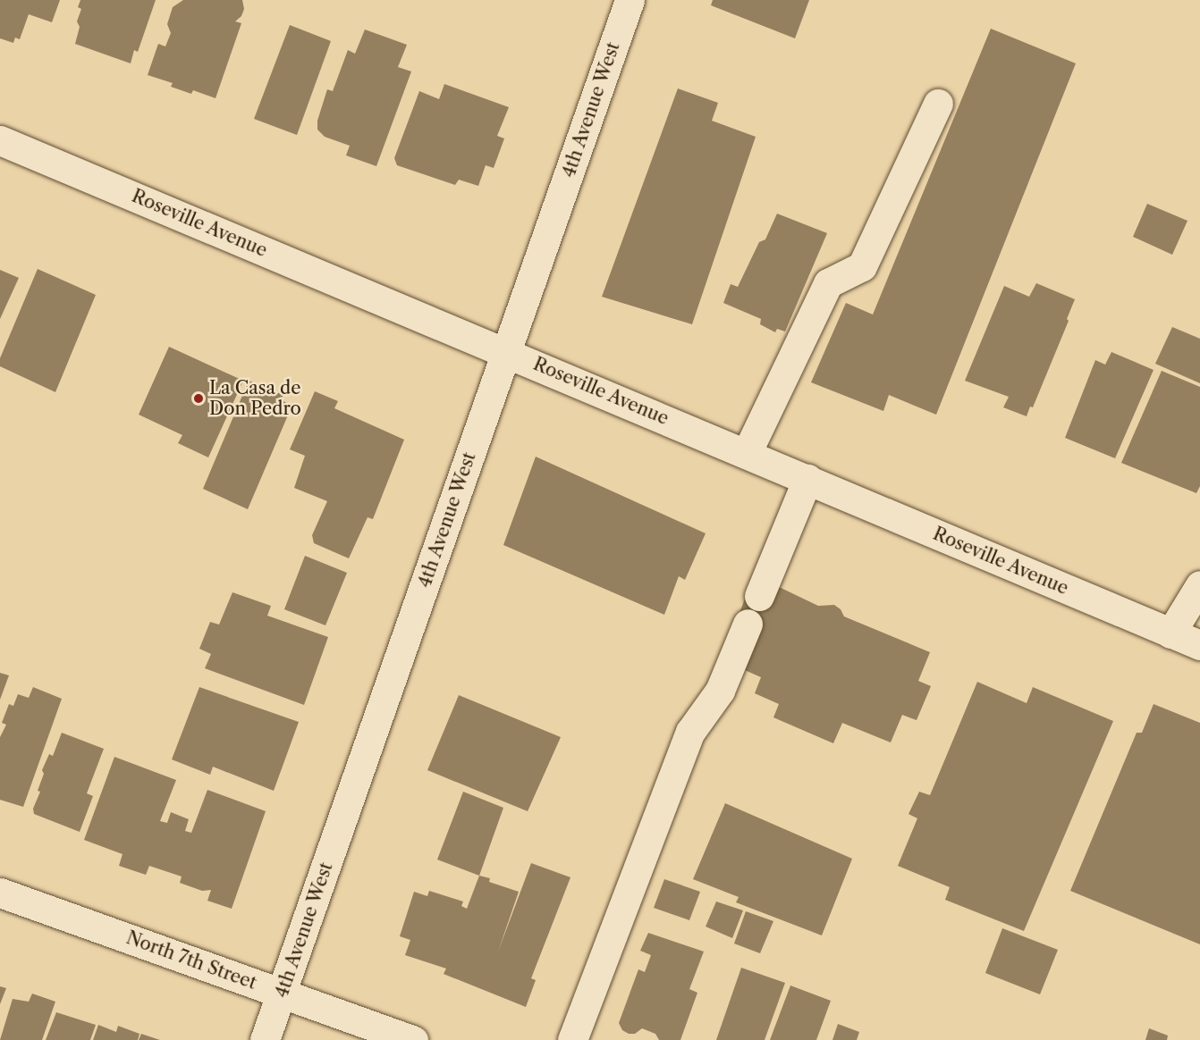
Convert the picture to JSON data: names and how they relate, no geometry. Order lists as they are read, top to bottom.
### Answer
{
  "streets": {
    "street": ["4th Avenue West", "Roseville Avenue", "North 7th Street"]
  },
  "crossings": [
    ["4th Avenue West", "Roseville Avenue"],
    ["4th Avenue West", "North 7th Street"]
  ],
  "places": ["La Casa de Don Pedro"]
}
